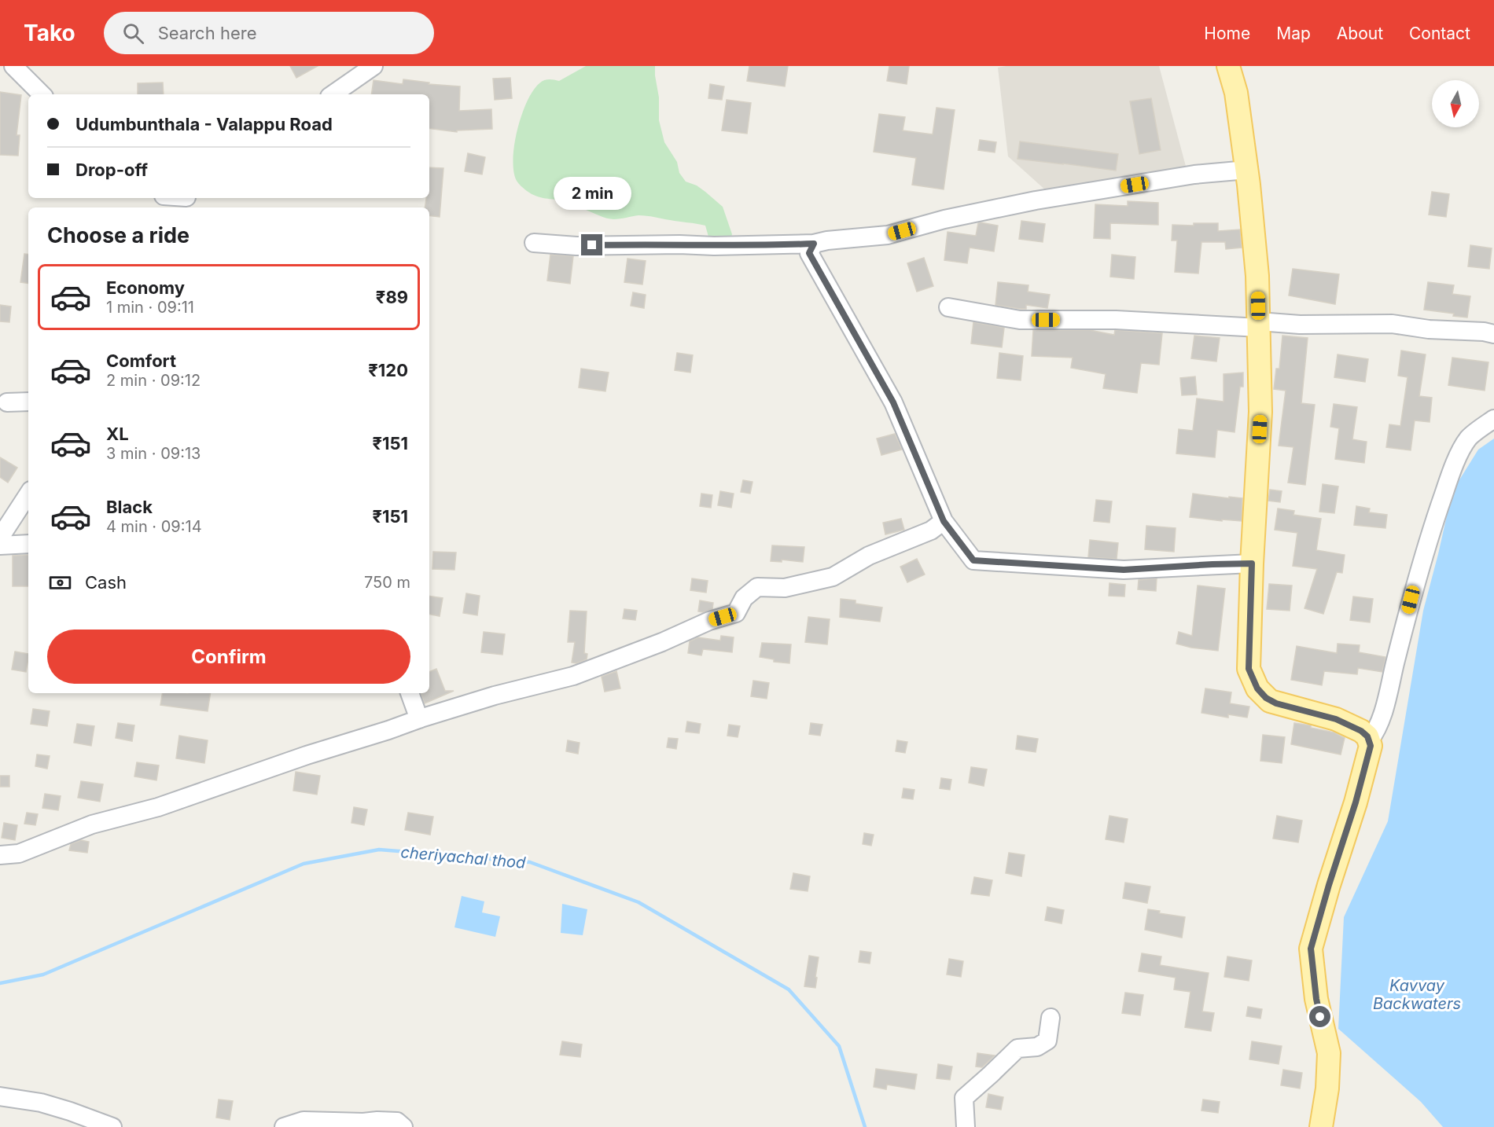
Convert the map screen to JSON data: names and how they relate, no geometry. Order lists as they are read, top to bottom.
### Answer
{
  "water": ["cheriyachal thod", "Kavvay Backwaters"],
  "north": "bottom",
  "page": {
    "header": "Tako",
    "search": "Search here",
    "nav": [
      "Home",
      "Map",
      "About",
      "Contact"
    ],
    "banner": ["Udumbunthala - Valappu Road", "Drop-off"],
    "bubble": "2 min",
    "heading": "Choose a ride",
    "list": [
      {
        "name": "Economy",
        "note": "1 min · 09:11",
        "value": "₹89"
      },
      {
        "name": "Comfort",
        "note": "2 min · 09:12",
        "value": "₹120"
      },
      {
        "name": "XL",
        "note": "3 min · 09:13",
        "value": "₹151"
      },
      {
        "name": "Black",
        "note": "4 min · 09:14",
        "value": "₹151"
      }
    ],
    "pay": ["Cash", "750 m"],
    "buttons": "Confirm"
  }
}
